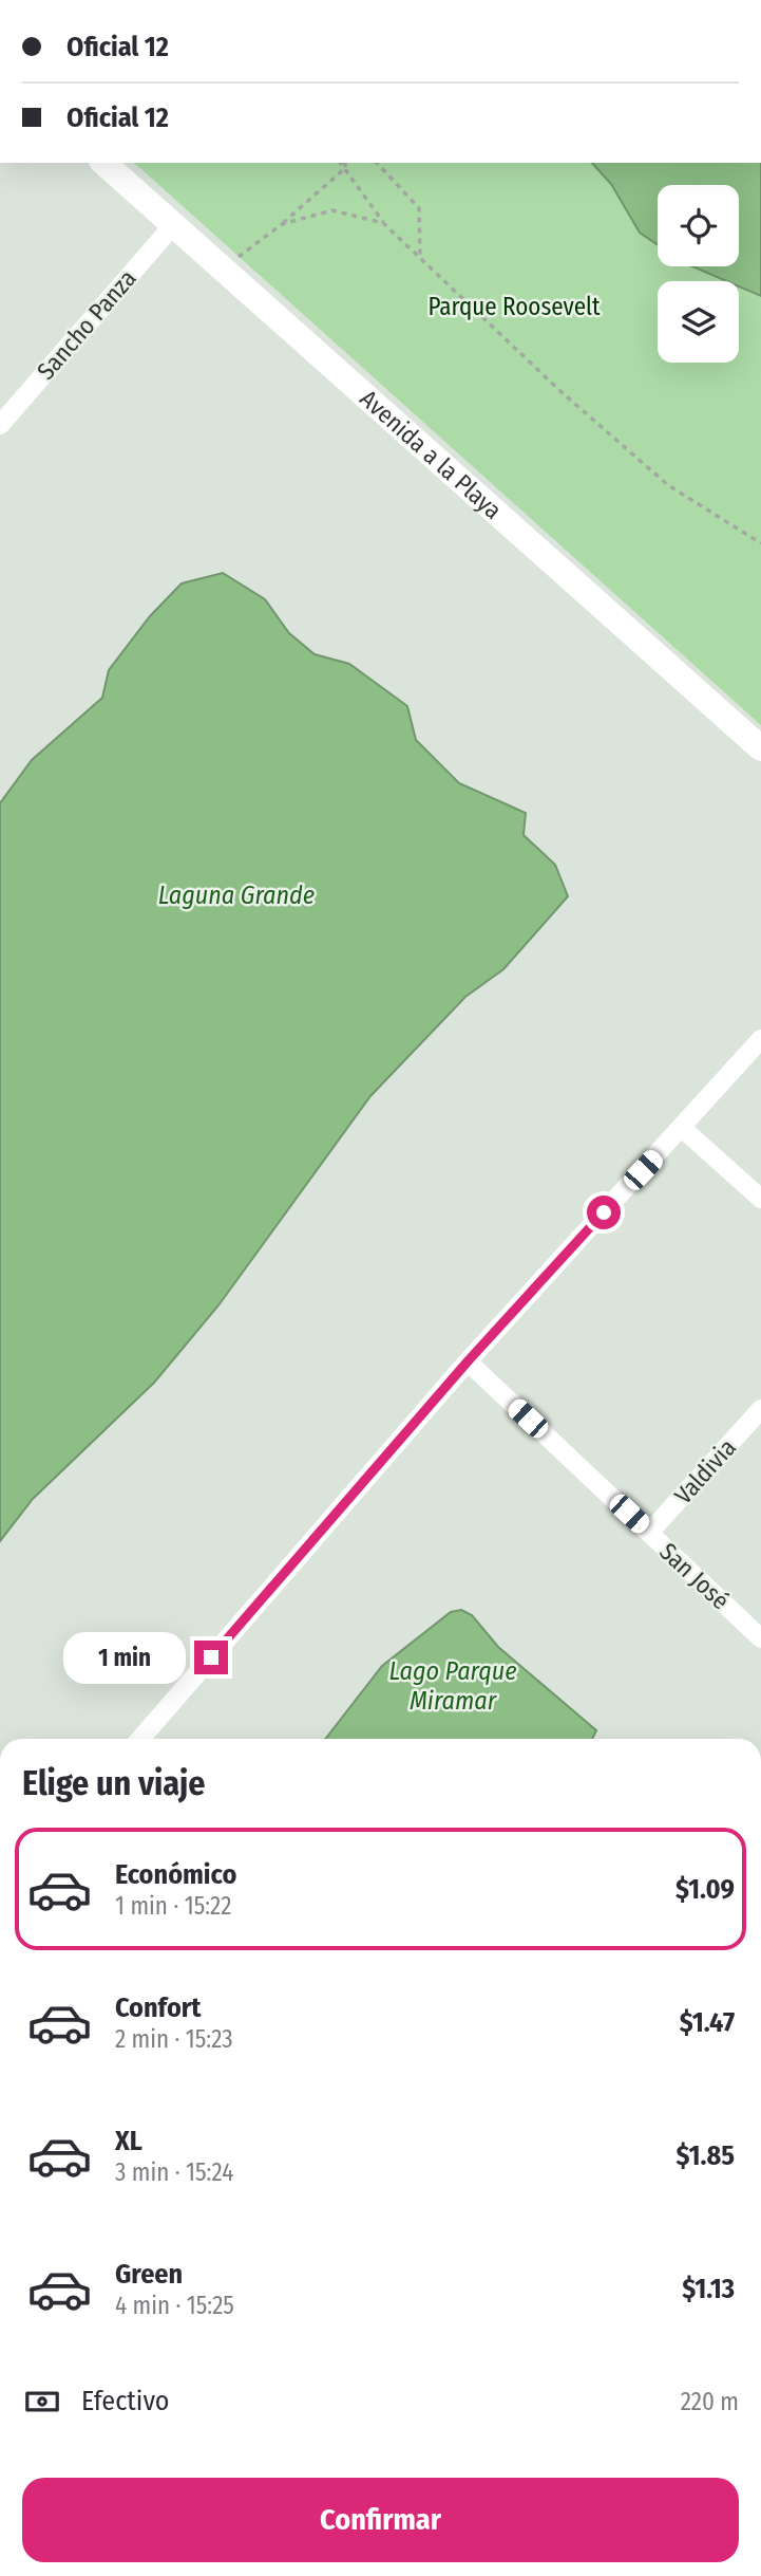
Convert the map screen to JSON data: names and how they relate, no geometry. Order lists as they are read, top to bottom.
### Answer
{
  "streets": {
    "street": [
      "Sancho Panza",
      "Avenida a la Playa",
      "Valdivia",
      "San José"
    ]
  },
  "crossings": [
    ["Sancho Panza", "Avenida a la Playa"],
    ["Valdivia", "San José"]
  ],
  "water": ["Laguna Grande", "Lago Parque Miramar"],
  "parks": ["Parque Roosevelt"],
  "page": {
    "banner": ["Oficial 12", "Oficial 12"],
    "bubble": "1 min",
    "heading": "Elige un viaje",
    "list": [
      {
        "name": "Económico",
        "note": "1 min · 15:22",
        "value": "$1.09"
      },
      {
        "name": "Confort",
        "note": "2 min · 15:23",
        "value": "$1.47"
      },
      {
        "name": "XL",
        "note": "3 min · 15:24",
        "value": "$1.85"
      },
      {
        "name": "Green",
        "note": "4 min · 15:25",
        "value": "$1.13"
      }
    ],
    "pay": ["Efectivo", "220 m"],
    "buttons": "Confirmar"
  }
}
